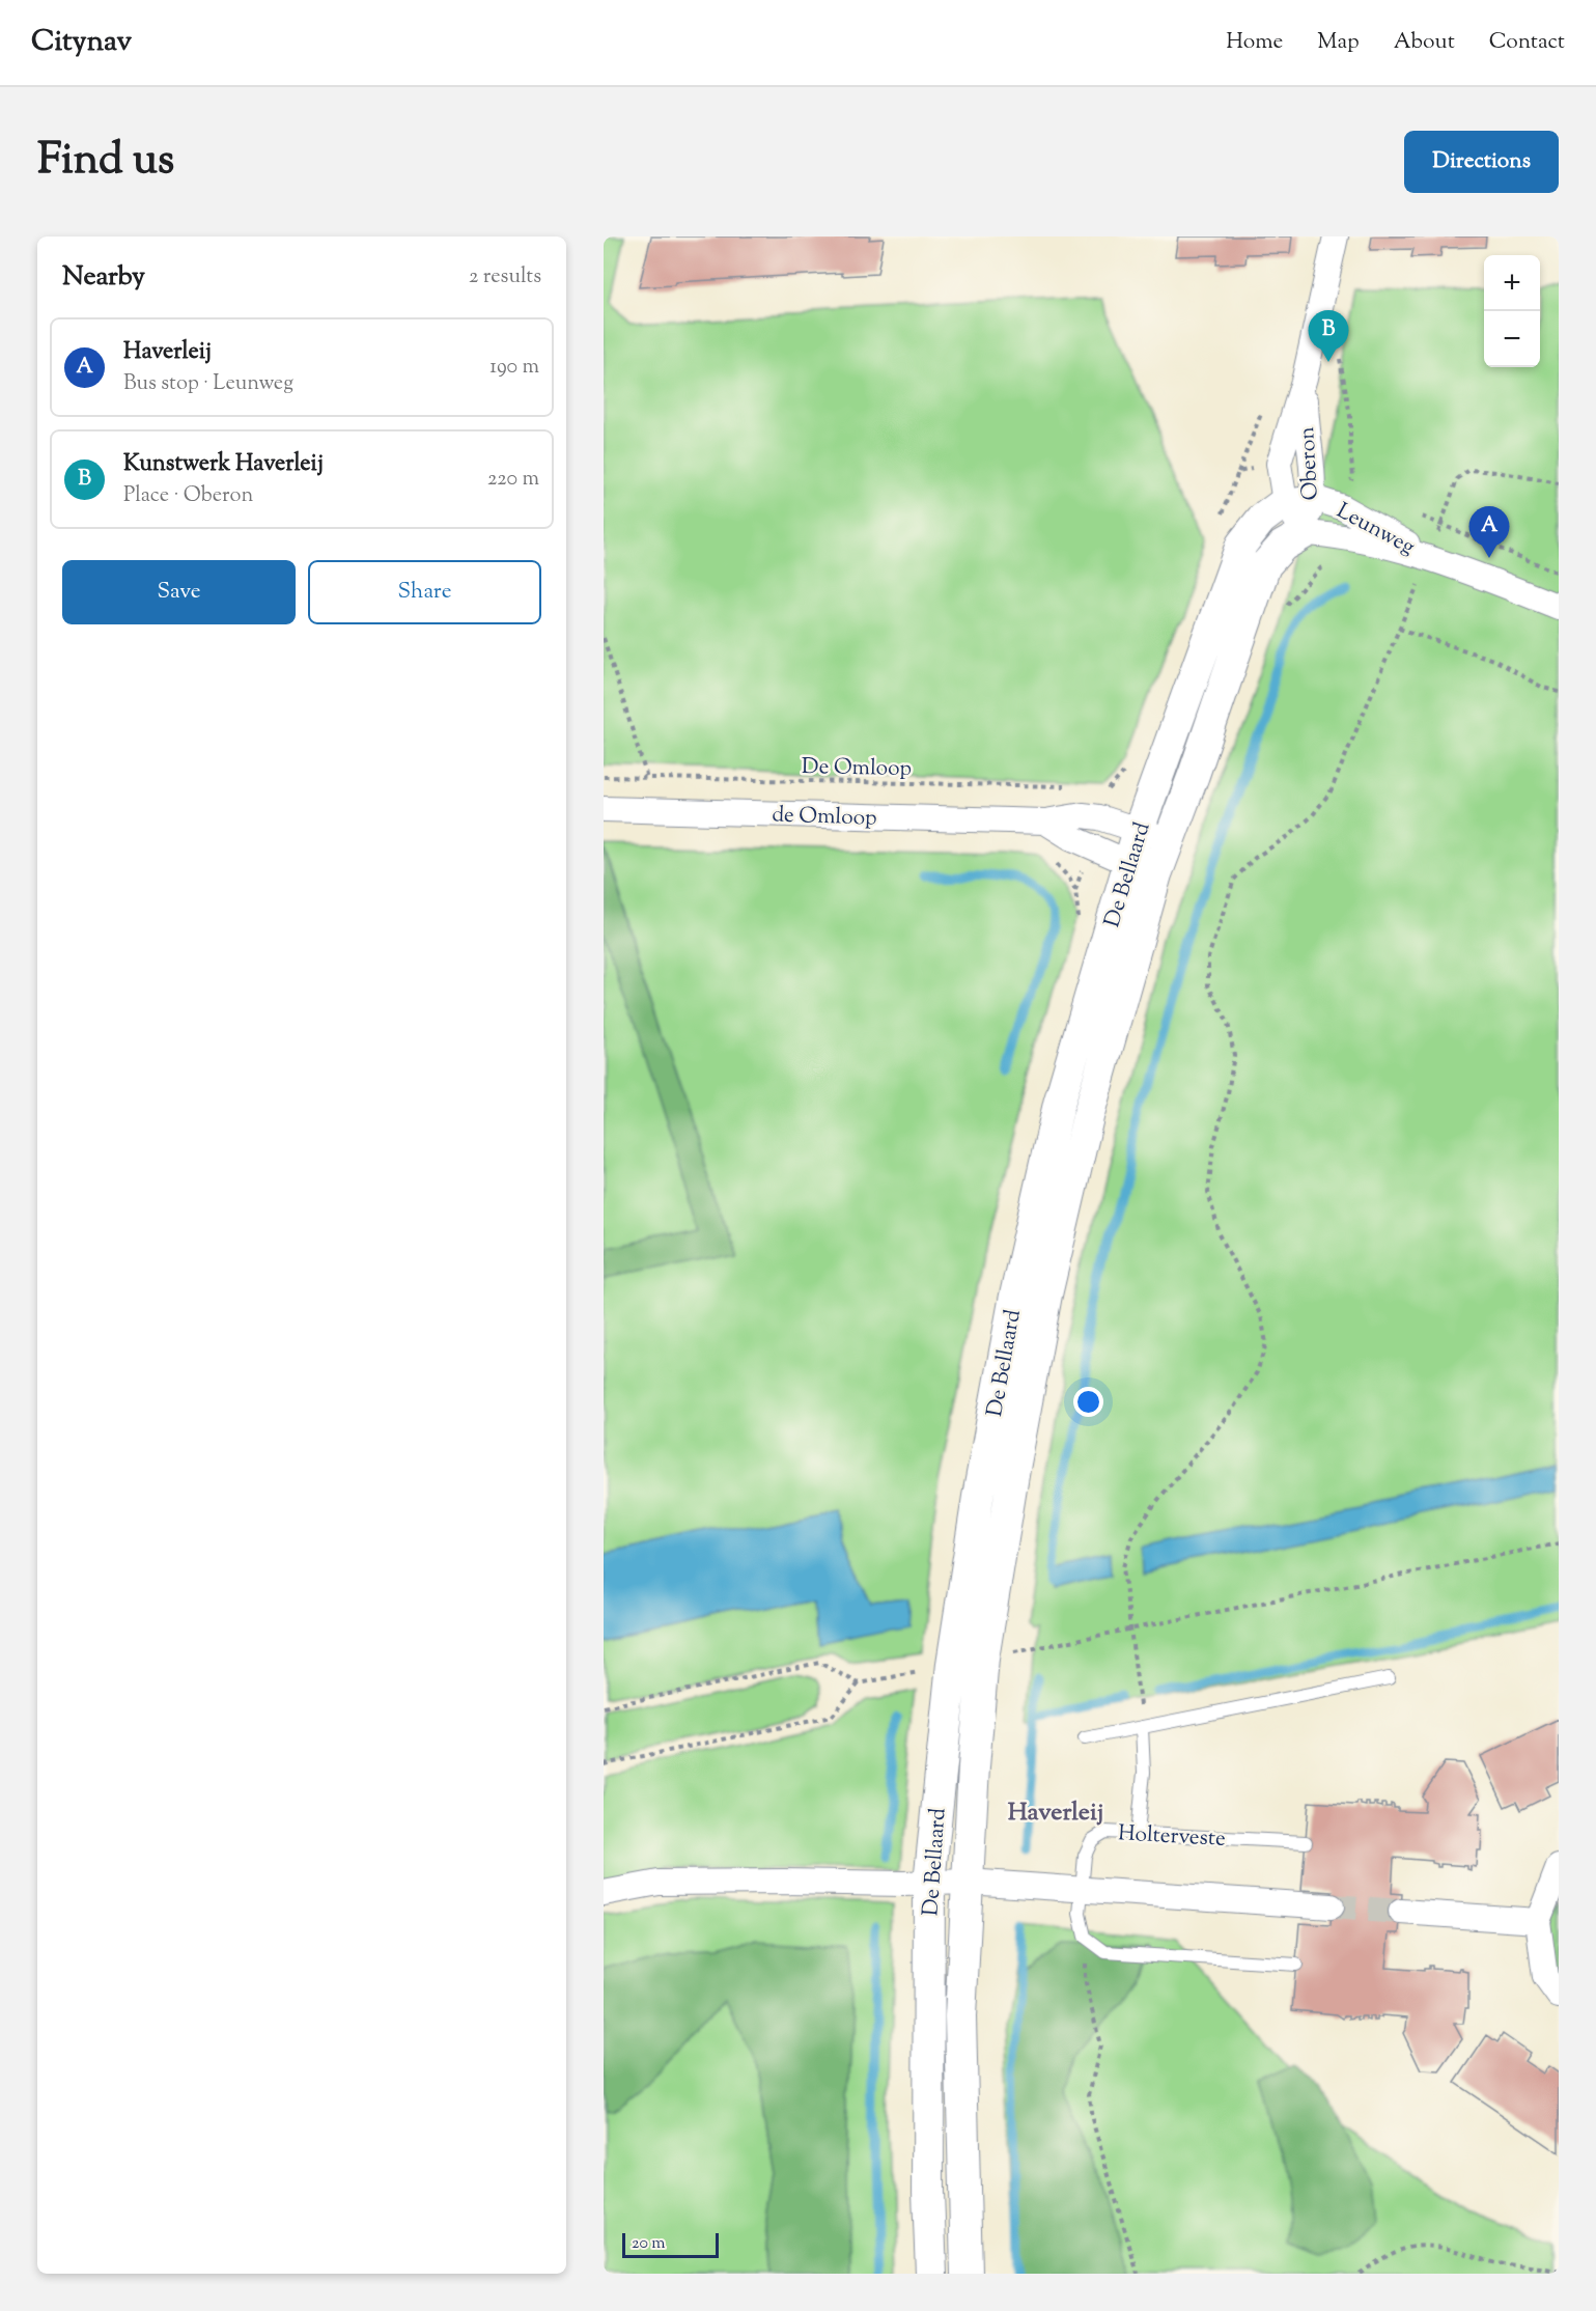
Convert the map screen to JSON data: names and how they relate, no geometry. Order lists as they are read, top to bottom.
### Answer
{
  "streets": {
    "street": [
      "Oberon",
      "Leunweg",
      "de Omloop",
      "De Bellaard"
    ],
    "lane": ["Holterveste"],
    "path": ["De Omloop"]
  },
  "crossings": [
    ["Oberon", "Leunweg"],
    ["Oberon", "De Bellaard"],
    ["Leunweg", "De Bellaard"],
    ["de Omloop", "De Bellaard"]
  ],
  "districts": ["Haverleij"],
  "scale_bar": "20 m",
  "page": {
    "header": "Citynav",
    "nav": [
      "Home",
      "Map",
      "About",
      "Contact"
    ],
    "title": "Find us",
    "buttons": [
      "Directions",
      ["Save", "Share"]
    ],
    "heading": ["Nearby", "2 results"],
    "map_buttons": ["+", "−"],
    "pins": ["B", "A"],
    "list": [
      {
        "mark": "A",
        "name": "Haverleij",
        "note": "Bus stop · Leunweg",
        "value": "190 m"
      },
      {
        "mark": "B",
        "name": "Kunstwerk Haverleij",
        "note": "Place · Oberon",
        "value": "220 m"
      }
    ],
    "scale": "20 m"
  }
}
